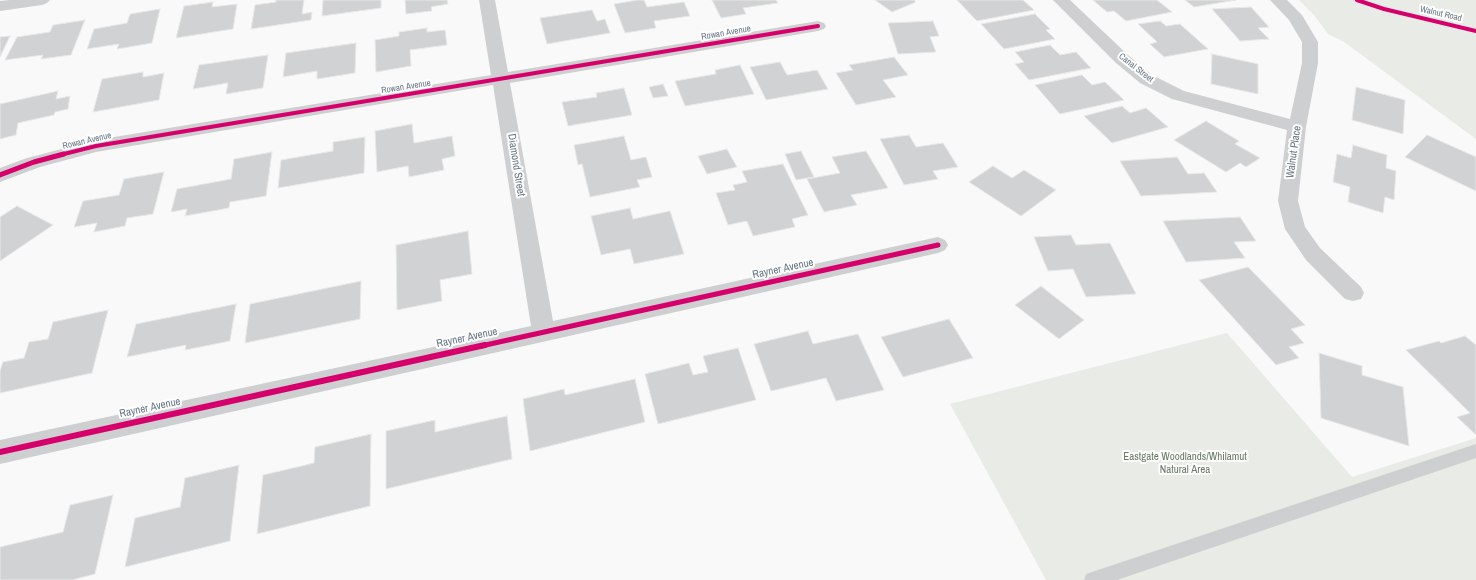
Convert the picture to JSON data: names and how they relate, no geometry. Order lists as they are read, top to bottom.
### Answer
{
  "streets": {
    "street": [
      "Rowan Avenue",
      "Canal Street",
      "Walnut Place",
      "Diamond Street",
      "Rayner Avenue"
    ],
    "cycle path": ["Walnut Road"]
  },
  "crossings": [
    ["Rowan Avenue", "Diamond Street"],
    ["Canal Street", "Walnut Place"],
    ["Diamond Street", "Rayner Avenue"]
  ],
  "parks": ["Eastgate Woodlands/Whilamut Natural Area"]
}
